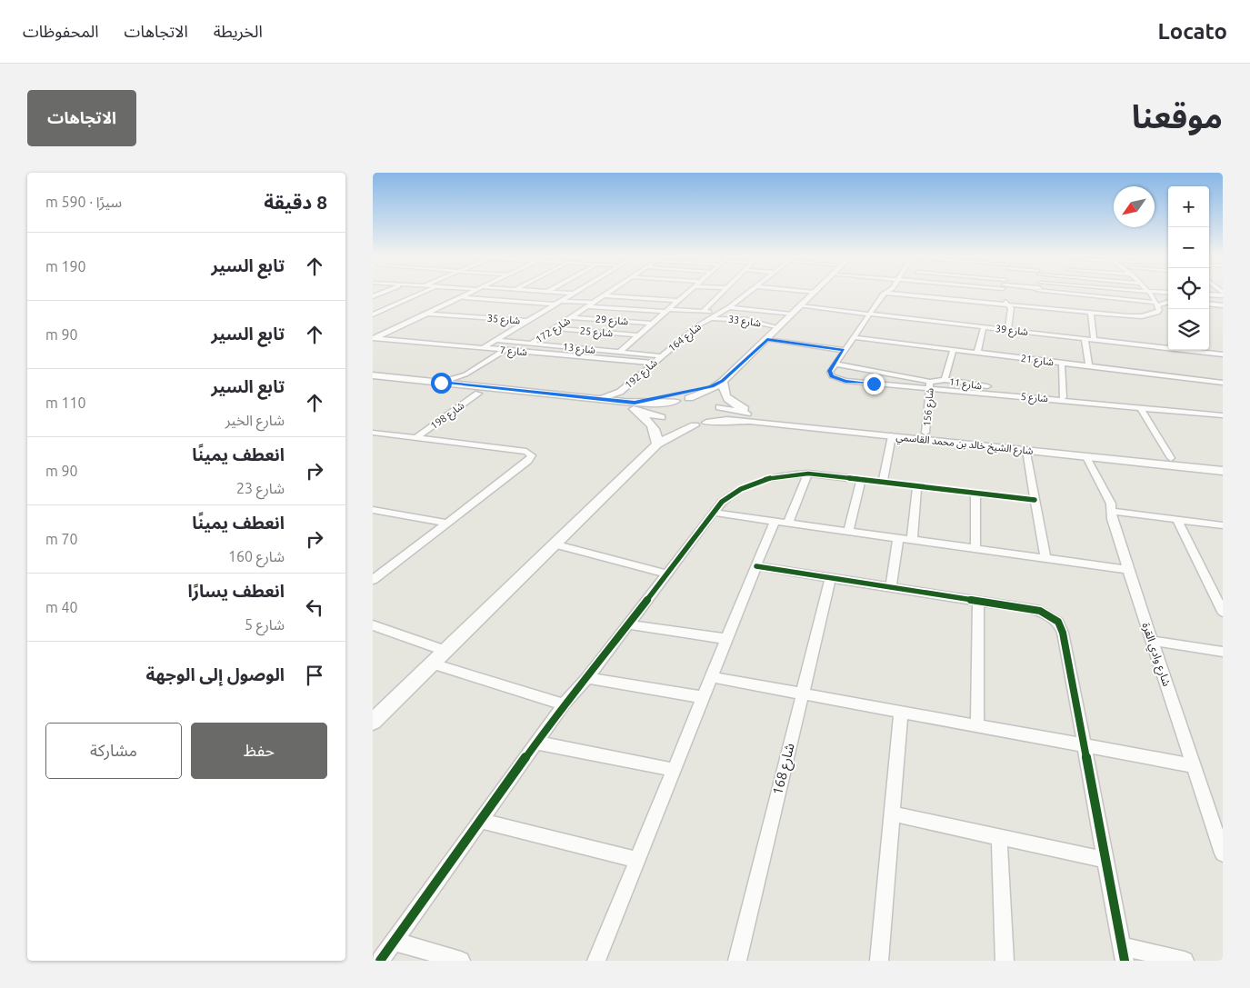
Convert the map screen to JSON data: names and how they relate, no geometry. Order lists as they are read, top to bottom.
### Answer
{
  "streets": {
    "main road": ["شارع الشيخ خالد بن محمد القاسمي"],
    "street": [
      "شارع 35",
      "شارع 29",
      "شارع 33",
      "شارع 172",
      "شارع 39",
      "شارع 25",
      "شارع 164",
      "شارع 13",
      "شارع 7",
      "شارع 21",
      "شارع 192",
      "شارع 11",
      "شارع 5",
      "شارع 156",
      "شارع 198",
      "شارع وادي القرة",
      "شارع 168"
    ]
  },
  "crossings": [
    ["شارع 29", "شارع 172"],
    ["شارع 33", "شارع 164"],
    ["شارع 172", "شارع 25"],
    ["شارع 172", "شارع 13"],
    ["شارع 164", "شارع 13"],
    ["شارع 164", "شارع 192"],
    ["شارع 13", "شارع 192"],
    ["شارع 7", "شارع 192"],
    ["شارع 11", "شارع 5"],
    ["شارع 11", "شارع 156"],
    ["شارع 5", "شارع 156"],
    ["شارع 156", "شارع الشيخ خالد بن محمد القاسمي"],
    ["شارع الشيخ خالد بن محمد القاسمي", "شارع وادي القرة"]
  ],
  "north": "bottom left",
  "page": {
    "header": "Locato",
    "nav": ["الخريطة", "الاتجاهات", "المحفوظات"],
    "title": "موقعنا",
    "buttons": [
      "الاتجاهات",
      ["حفظ", "مشاركة"]
    ],
    "heading": ["8 دقيقة", "سيرًا · 590 m"],
    "map_buttons": ["+", "−"],
    "list": [
      ["تابع السير", "190 m"],
      ["تابع السير", "90 m"],
      ["تابع السير", "شارع الخير", "110 m"],
      ["انعطف يمينًا", "شارع 23", "90 m"],
      ["انعطف يمينًا", "شارع 160", "70 m"],
      ["انعطف يسارًا", "شارع 5", "40 m"],
      "الوصول إلى الوجهة"
    ]
  }
}
